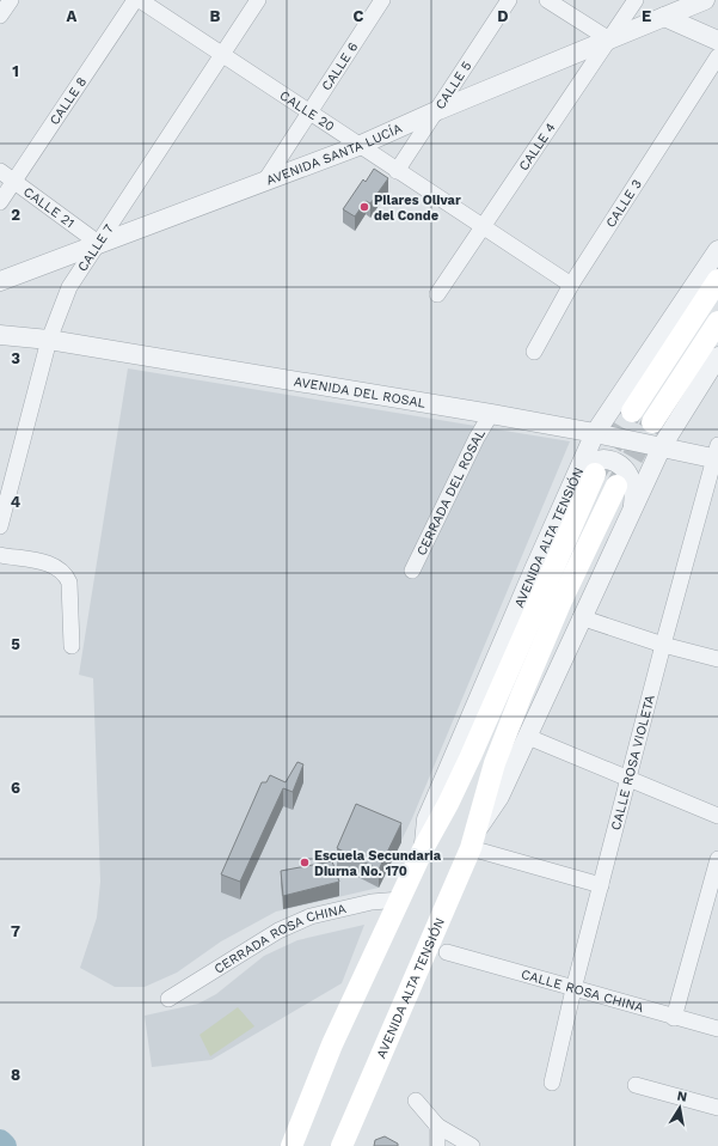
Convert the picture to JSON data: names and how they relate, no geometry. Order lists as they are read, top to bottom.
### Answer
{
  "streets": {
    "main road": ["AVENIDA ALTA TENSIÓN"],
    "street": [
      "CALLE 6",
      "CALLE 5",
      "CALLE 8",
      "CALLE 20",
      "CALLE 4",
      "AVENIDA SANTA LUCÍA",
      "CALLE 3",
      "CALLE 21",
      "CALLE 7",
      "AVENIDA DEL ROSAL",
      "CERRADA DEL ROSAL",
      "CALLE ROSA VIOLETA",
      "CERRADA ROSA CHINA",
      "CALLE ROSA CHINA"
    ]
  },
  "crossings": [
    ["CALLE 6", "CALLE 20"],
    ["CALLE 6", "AVENIDA SANTA LUCÍA"],
    ["CALLE 5", "CALLE 20"],
    ["CALLE 5", "AVENIDA SANTA LUCÍA"],
    ["CALLE 8", "CALLE 21"],
    ["CALLE 20", "CALLE 4"],
    ["CALLE 20", "AVENIDA SANTA LUCÍA"],
    ["CALLE 20", "CALLE 3"],
    ["CALLE 20", "CALLE 7"],
    ["CALLE 4", "AVENIDA SANTA LUCÍA"],
    ["AVENIDA SANTA LUCÍA", "CALLE 21"],
    ["AVENIDA SANTA LUCÍA", "CALLE 7"],
    ["CALLE 21", "CALLE 7"],
    ["CALLE 7", "AVENIDA DEL ROSAL"],
    ["AVENIDA DEL ROSAL", "CERRADA DEL ROSAL"],
    ["AVENIDA DEL ROSAL", "AVENIDA ALTA TENSIÓN"],
    ["AVENIDA DEL ROSAL", "CALLE ROSA VIOLETA"],
    ["AVENIDA ALTA TENSIÓN", "CERRADA ROSA CHINA"],
    ["CALLE ROSA VIOLETA", "CALLE ROSA CHINA"]
  ],
  "places": ["Pilares Olivar del Conde", "Escuela Secundaria Diurna No. 170"],
  "north": "top",
  "grid": {
    "columns": [
      "A",
      "B",
      "C",
      "D",
      "E"
    ],
    "rows": [
      "1",
      "2",
      "3",
      "4",
      "5",
      "6",
      "7",
      "8"
    ]
  }
}
